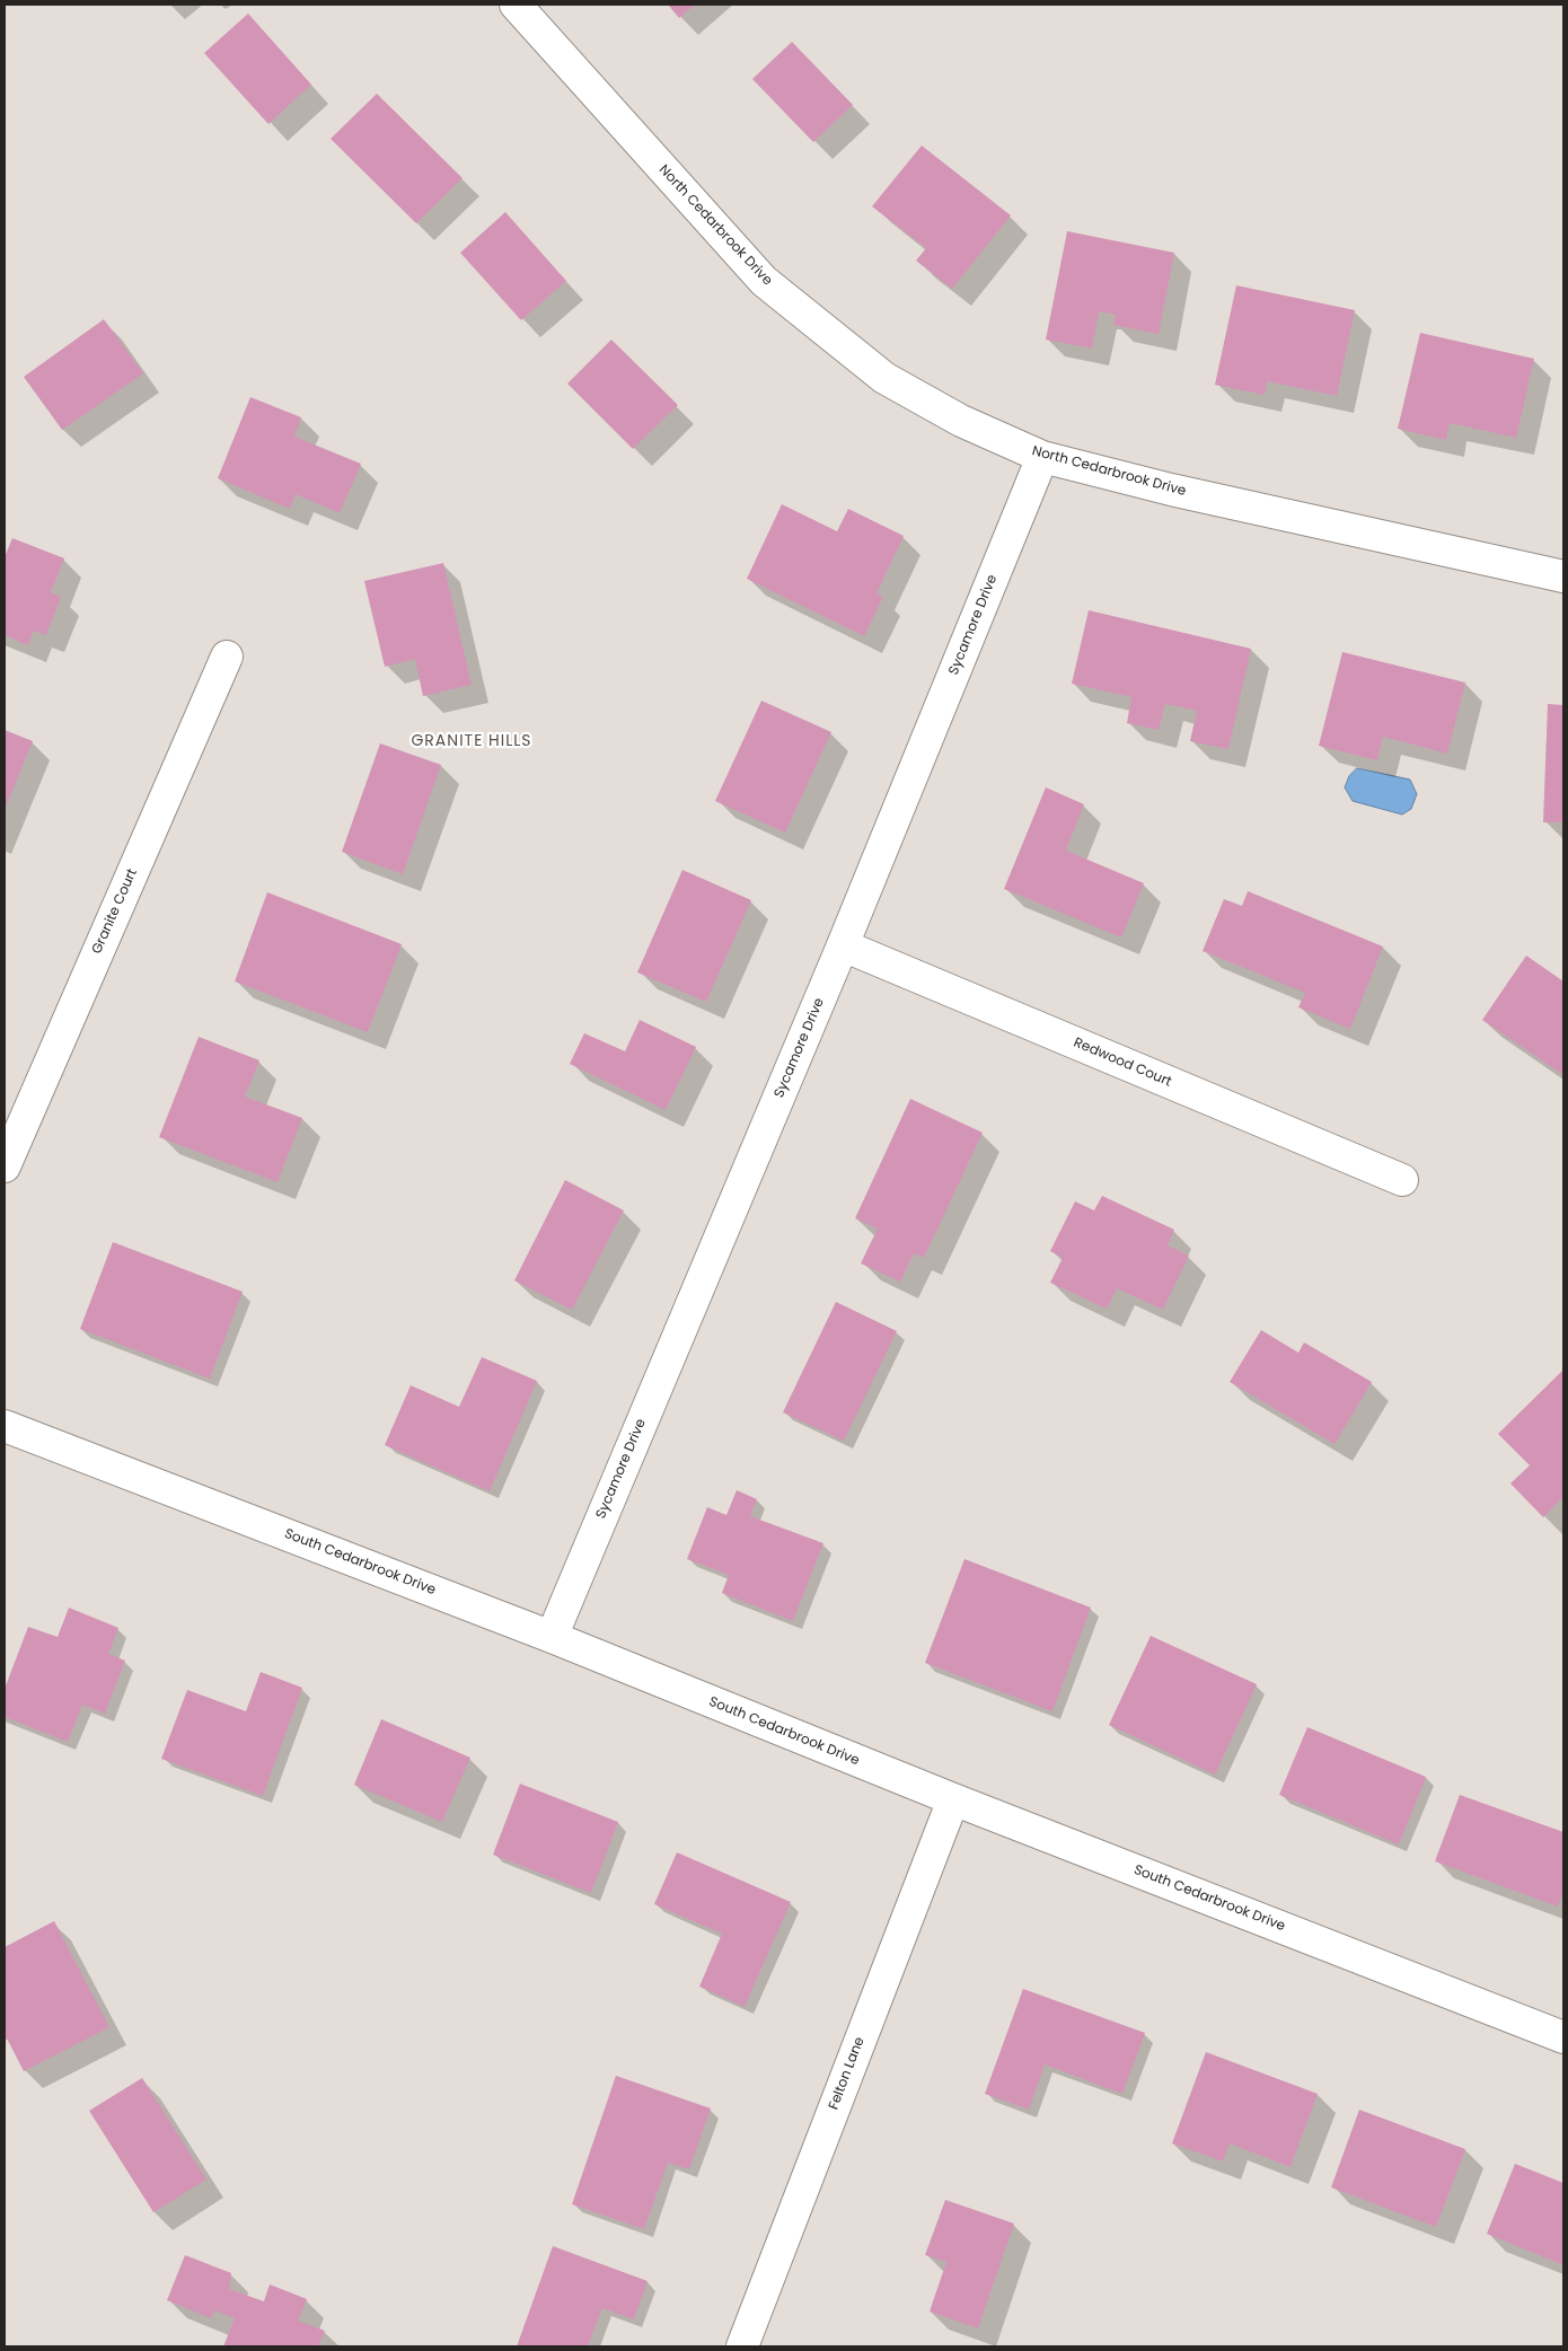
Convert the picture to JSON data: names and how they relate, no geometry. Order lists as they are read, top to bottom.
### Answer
{
  "streets": {
    "street": [
      "North Cedarbrook Drive",
      "Sycamore Drive",
      "Granite Court",
      "Redwood Court",
      "South Cedarbrook Drive",
      "Felton Lane"
    ]
  },
  "crossings": [
    ["North Cedarbrook Drive", "Sycamore Drive"],
    ["Sycamore Drive", "Redwood Court"],
    ["Sycamore Drive", "South Cedarbrook Drive"],
    ["South Cedarbrook Drive", "Felton Lane"]
  ],
  "districts": ["GRANITE HILLS"]
}
